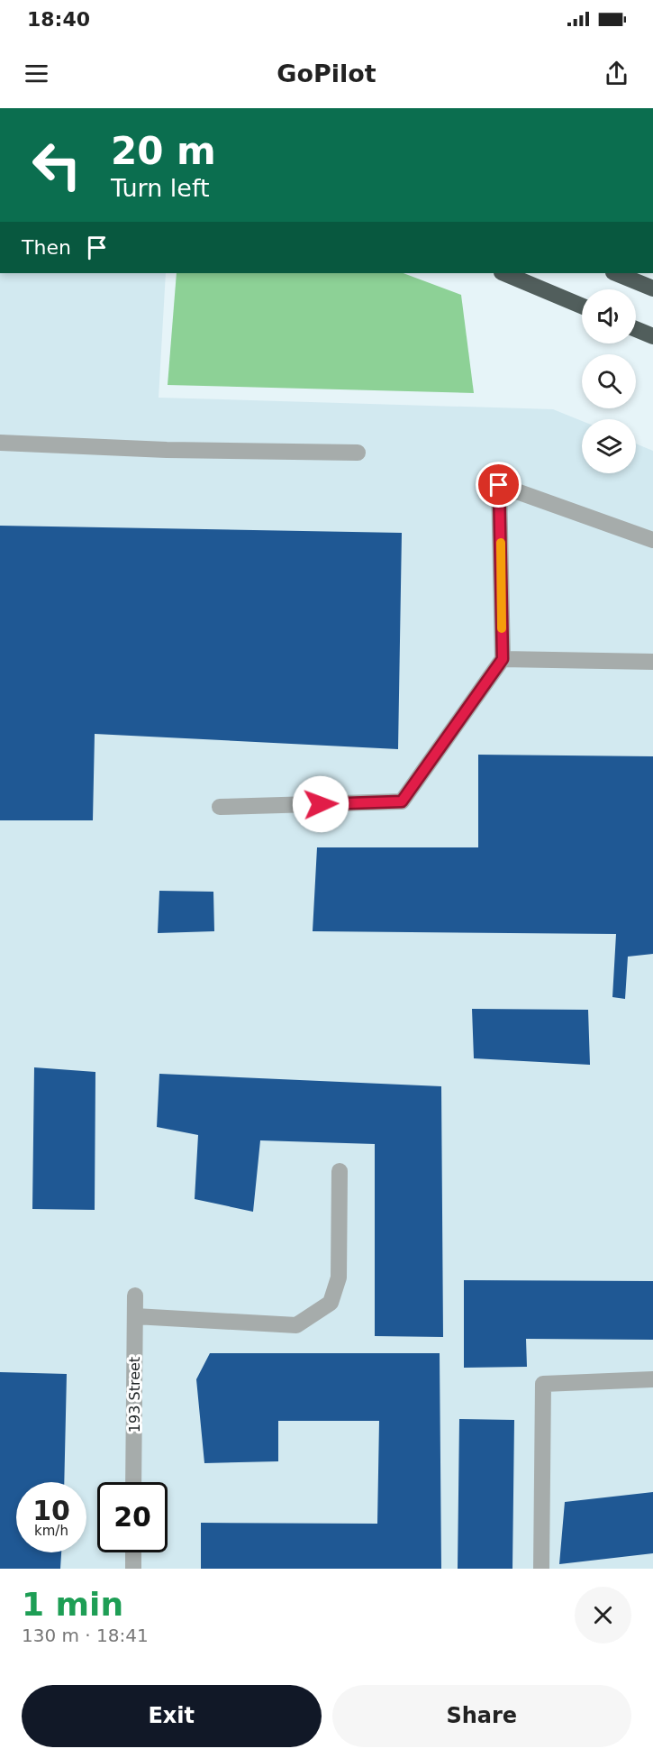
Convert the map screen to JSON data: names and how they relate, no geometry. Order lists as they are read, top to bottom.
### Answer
{
  "streets": {
    "street": ["193 Street"]
  },
  "page": {
    "status": "18:40",
    "header": "GoPilot",
    "turn": ["20 m", "Turn left"],
    "then": "Then",
    "speed": "10 km/h",
    "limit": "20",
    "heading": ["1 min", "130 m · 18:41"],
    "buttons": ["Exit", "Share"]
  }
}
